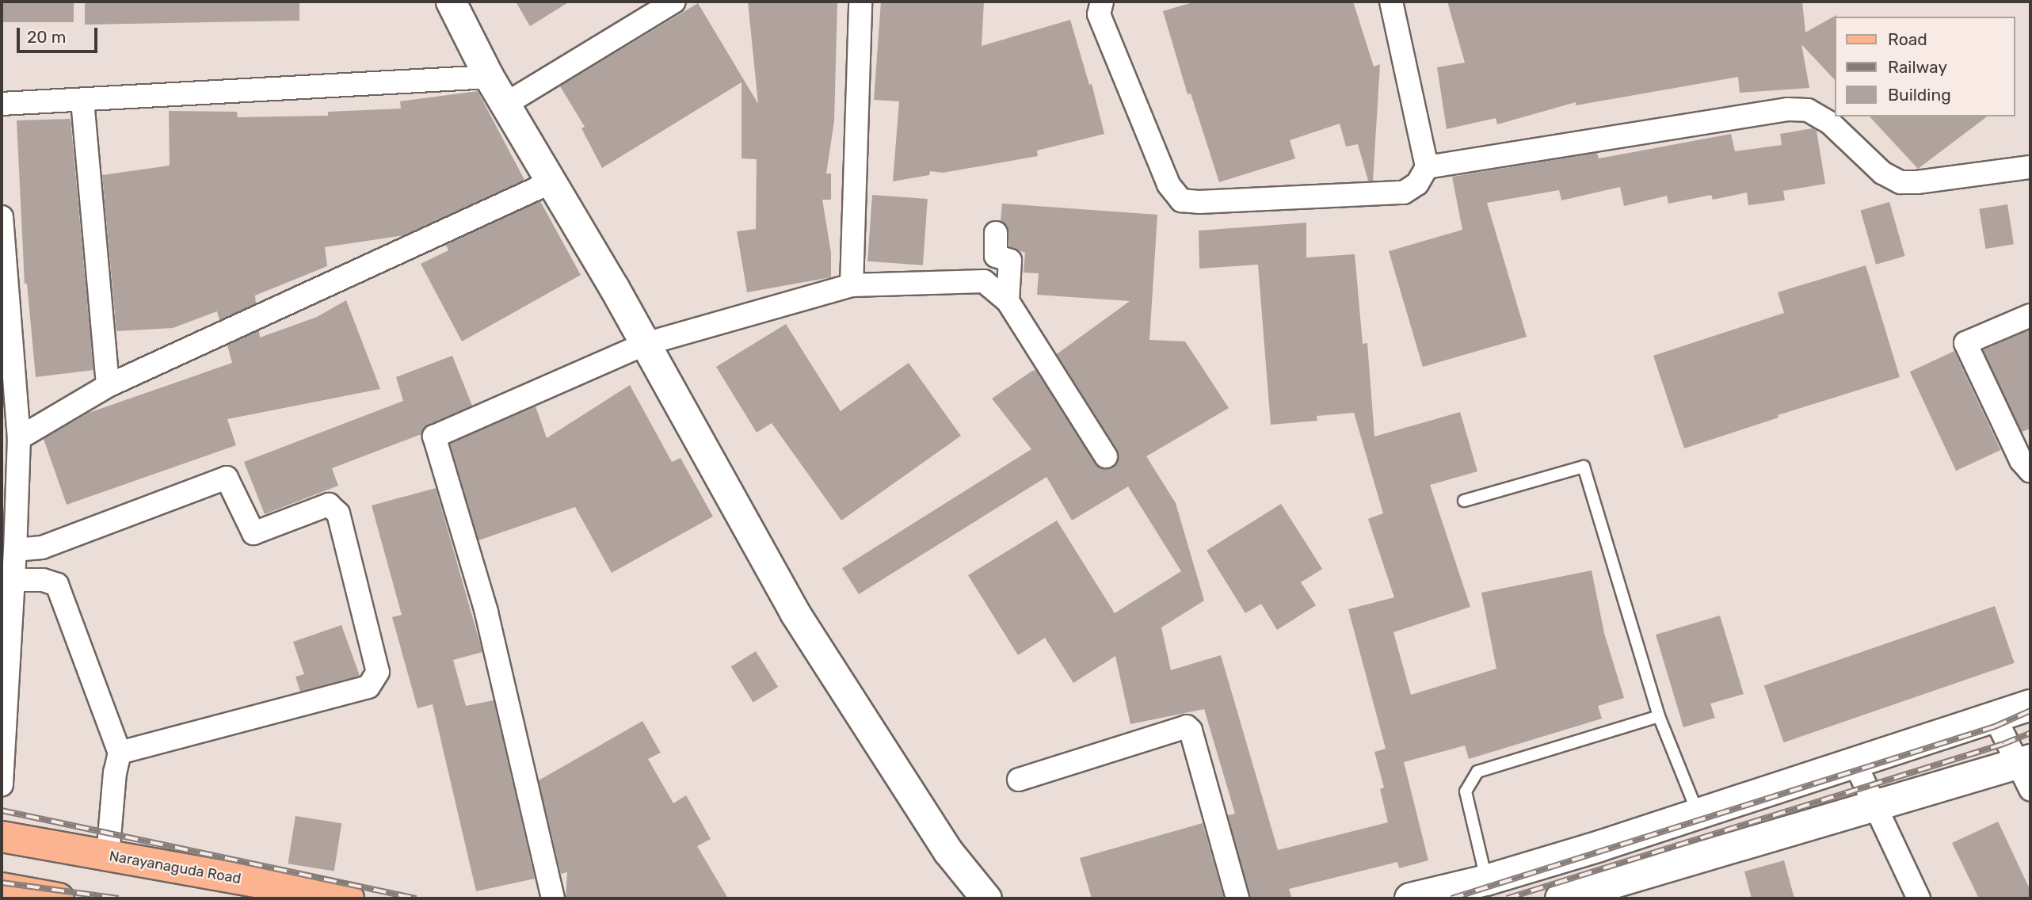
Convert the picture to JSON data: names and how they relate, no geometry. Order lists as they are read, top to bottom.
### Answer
{
  "streets": {
    "main road": ["Narayanaguda Road"]
  },
  "legend": ["Road", "Railway", "Building"],
  "scale_bar": "20 m"
}
